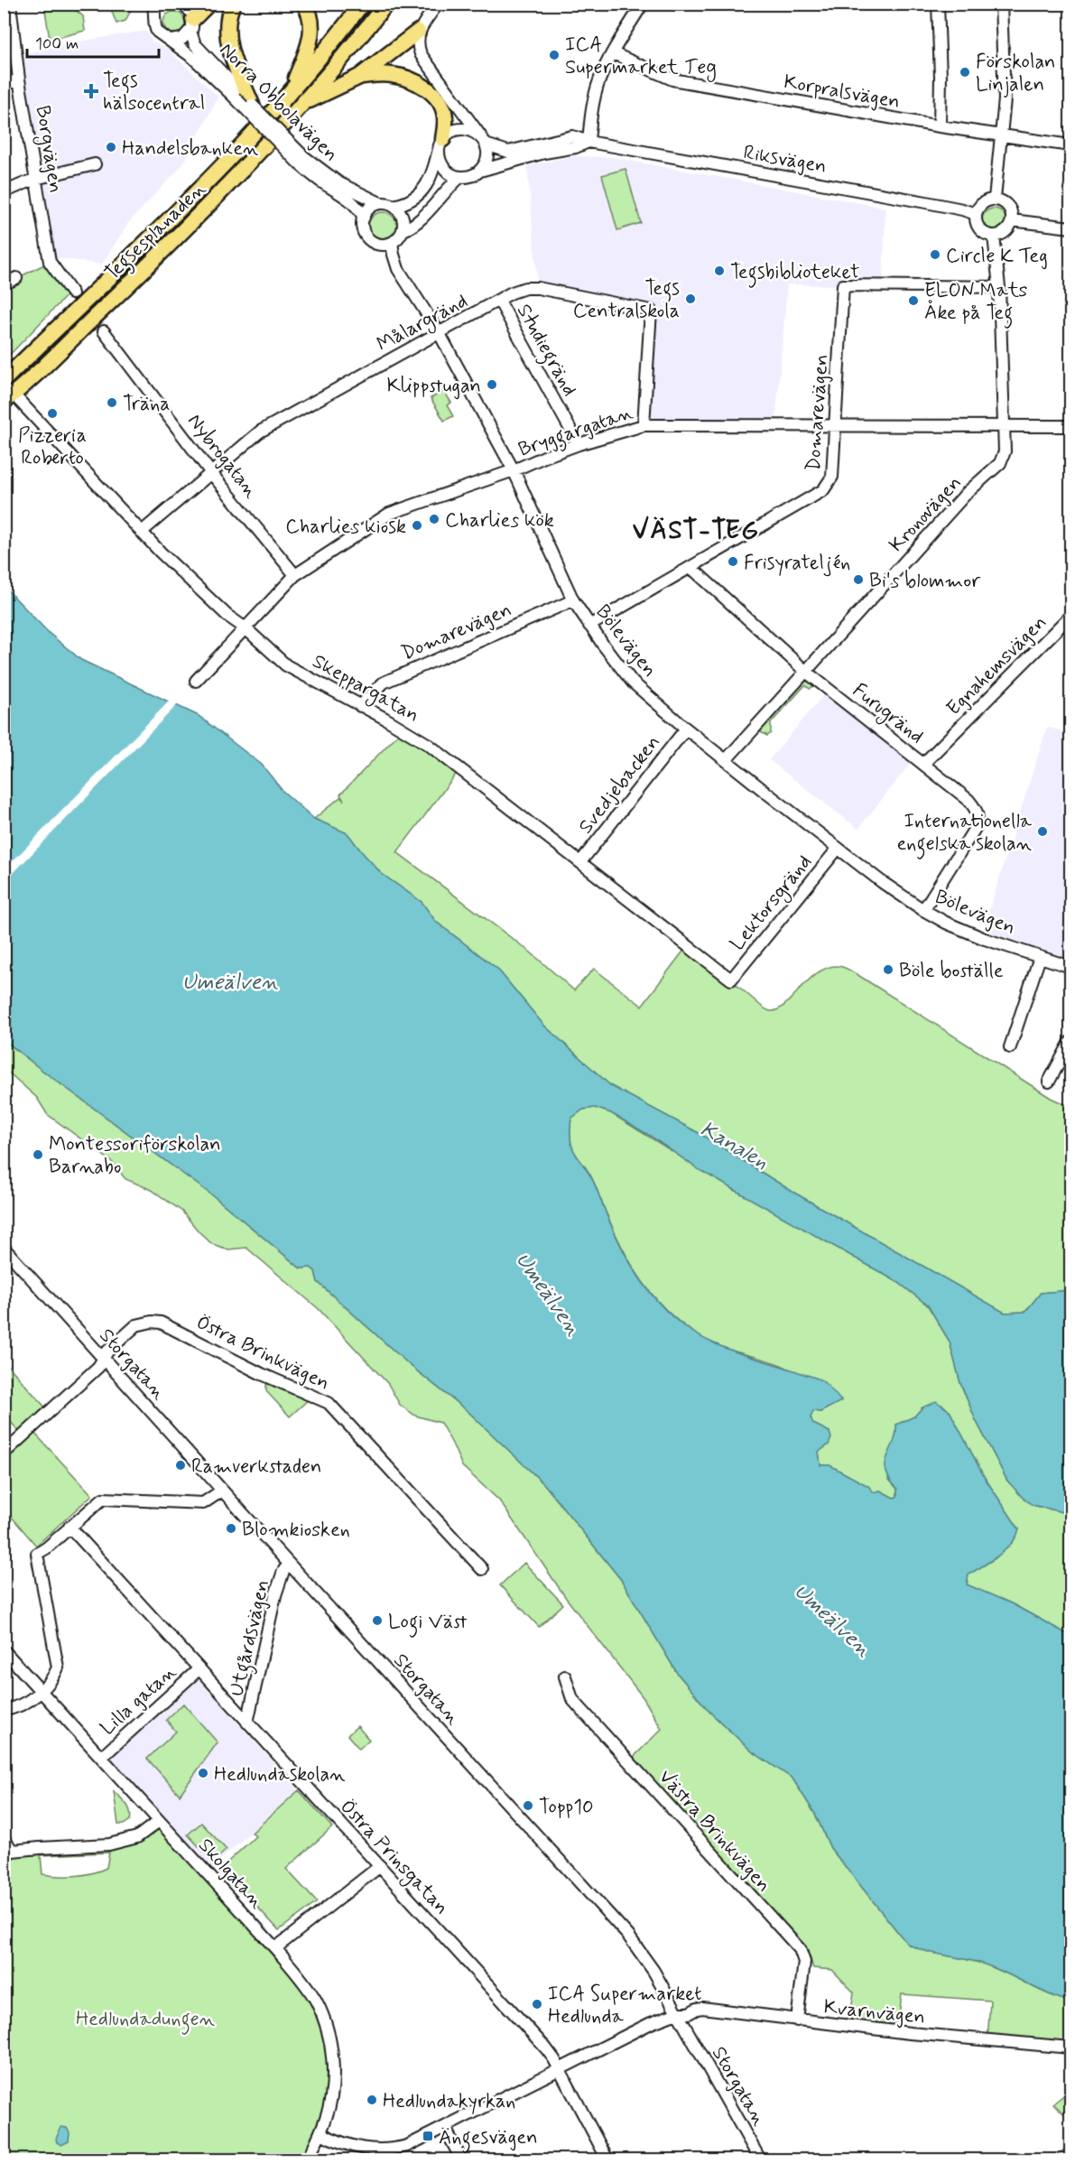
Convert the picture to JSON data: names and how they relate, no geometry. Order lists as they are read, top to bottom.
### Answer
{
  "streets": {
    "main road": ["Tegsesplanaden"],
    "street": [
      "Korpralsvägen",
      "Norra Obbolavägen",
      "Borgvägen",
      "Riksvägen",
      "Målargränd",
      "Studiegränd",
      "Domarevägen",
      "Bryggargatan",
      "Nybrogatan",
      "Kronovägen",
      "Bölevägen",
      "Egnahemsvägen",
      "Skeppargatan",
      "Furugränd",
      "Svedjebacken",
      "Lektorsgränd",
      "Östra Brinkvägen",
      "Storgatan",
      "Utgårdsvägen",
      "Lilla gatan",
      "Västra Brinkvägen",
      "Östra Prinsgatan",
      "Skolgatan",
      "Kvarnvägen"
    ]
  },
  "crossings": [
    ["Norra Obbolavägen", "Riksvägen"],
    ["Norra Obbolavägen", "Bölevägen"],
    ["Riksvägen", "Kronovägen"],
    ["Riksvägen", "Bölevägen"],
    ["Tegsesplanaden", "Skeppargatan"],
    ["Målargränd", "Studiegränd"],
    ["Målargränd", "Bryggargatan"],
    ["Målargränd", "Nybrogatan"],
    ["Målargränd", "Bölevägen"],
    ["Målargränd", "Skeppargatan"],
    ["Studiegränd", "Bryggargatan"],
    ["Domarevägen", "Bryggargatan"],
    ["Domarevägen", "Kronovägen"],
    ["Domarevägen", "Bölevägen"],
    ["Domarevägen", "Skeppargatan"],
    ["Domarevägen", "Furugränd"],
    ["Bryggargatan", "Nybrogatan"],
    ["Bryggargatan", "Kronovägen"],
    ["Bryggargatan", "Bölevägen"],
    ["Bryggargatan", "Skeppargatan"],
    ["Kronovägen", "Bölevägen"],
    ["Kronovägen", "Furugränd"],
    ["Bölevägen", "Furugränd"],
    ["Bölevägen", "Svedjebacken"],
    ["Bölevägen", "Lektorsgränd"],
    ["Egnahemsvägen", "Furugränd"],
    ["Skeppargatan", "Svedjebacken"],
    ["Skeppargatan", "Lektorsgränd"],
    ["Östra Brinkvägen", "Storgatan"],
    ["Storgatan", "Utgårdsvägen"],
    ["Storgatan", "Kvarnvägen"],
    ["Utgårdsvägen", "Östra Prinsgatan"],
    ["Lilla gatan", "Östra Prinsgatan"],
    ["Lilla gatan", "Skolgatan"],
    ["Västra Brinkvägen", "Kvarnvägen"]
  ],
  "districts": ["VÄST-TEG"],
  "water": ["Umeälven", "Kanalen"],
  "parks": ["Hedlundadungen"],
  "places": {
    "other": [
      "ICA Supermarket Teg",
      "Förskolan Linjalen",
      "Handelsbanken",
      "Circle K Teg",
      "Tegsbiblioteket",
      "Tegs Centralskola",
      "ELON Mats Åke på Teg",
      "Klippstugan",
      "Träna",
      "Pizzeria Roberto",
      "Charlies kök",
      "Charlies kiosk",
      "Frisyrateljén",
      "Bi's blommor",
      "Internationella engelska skolan",
      "Böle boställe",
      "Montessoriförskolan Barnabo",
      "Ramverkstaden",
      "Blomkiosken",
      "Logi Väst",
      "Hedlundaskolan",
      "Topp10",
      "ICA Supermarket Hedlunda",
      "Hedlundakyrkan"
    ],
    "health": ["Tegs hälsocentral"],
    "transit": ["Ängesvägen"]
  },
  "scale_bar": "100 m"
}
